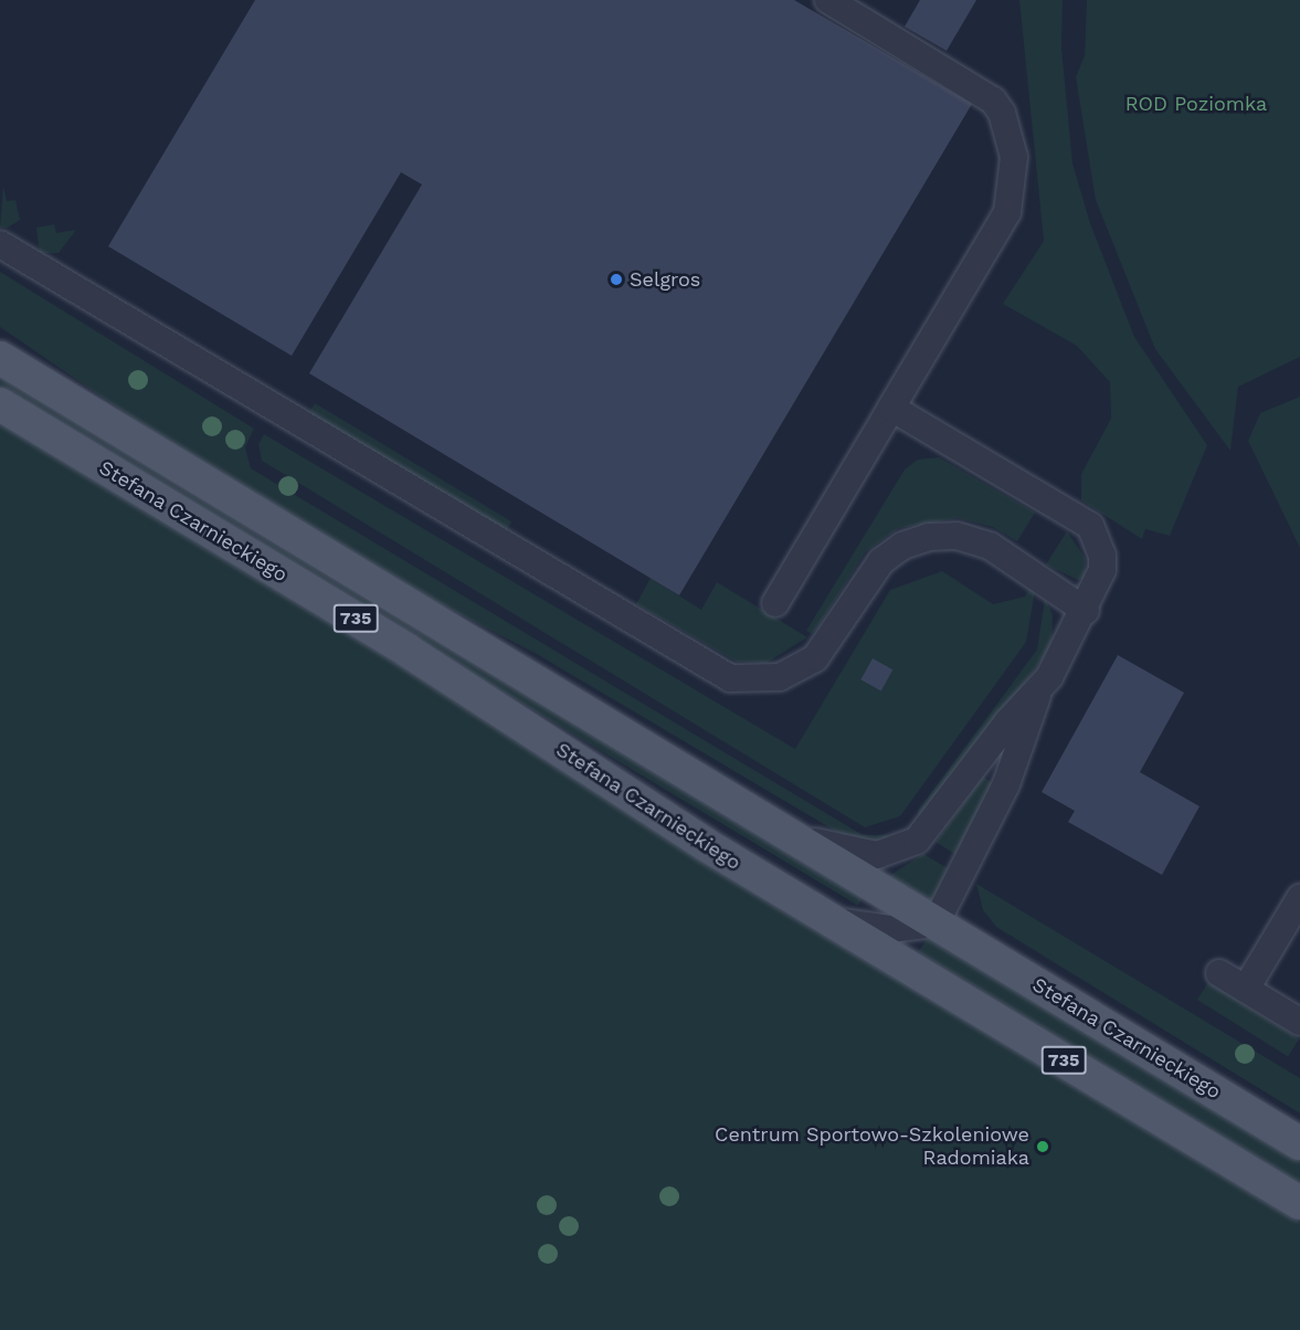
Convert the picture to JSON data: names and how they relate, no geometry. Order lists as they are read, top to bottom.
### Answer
{
  "streets": {
    "main road": ["Stefana Czarnieckiego", "735"]
  },
  "parks": ["ROD Poziomka"],
  "places": ["Selgros", "Centrum Sportowo-Szkoleniowe Radomiaka"]
}
